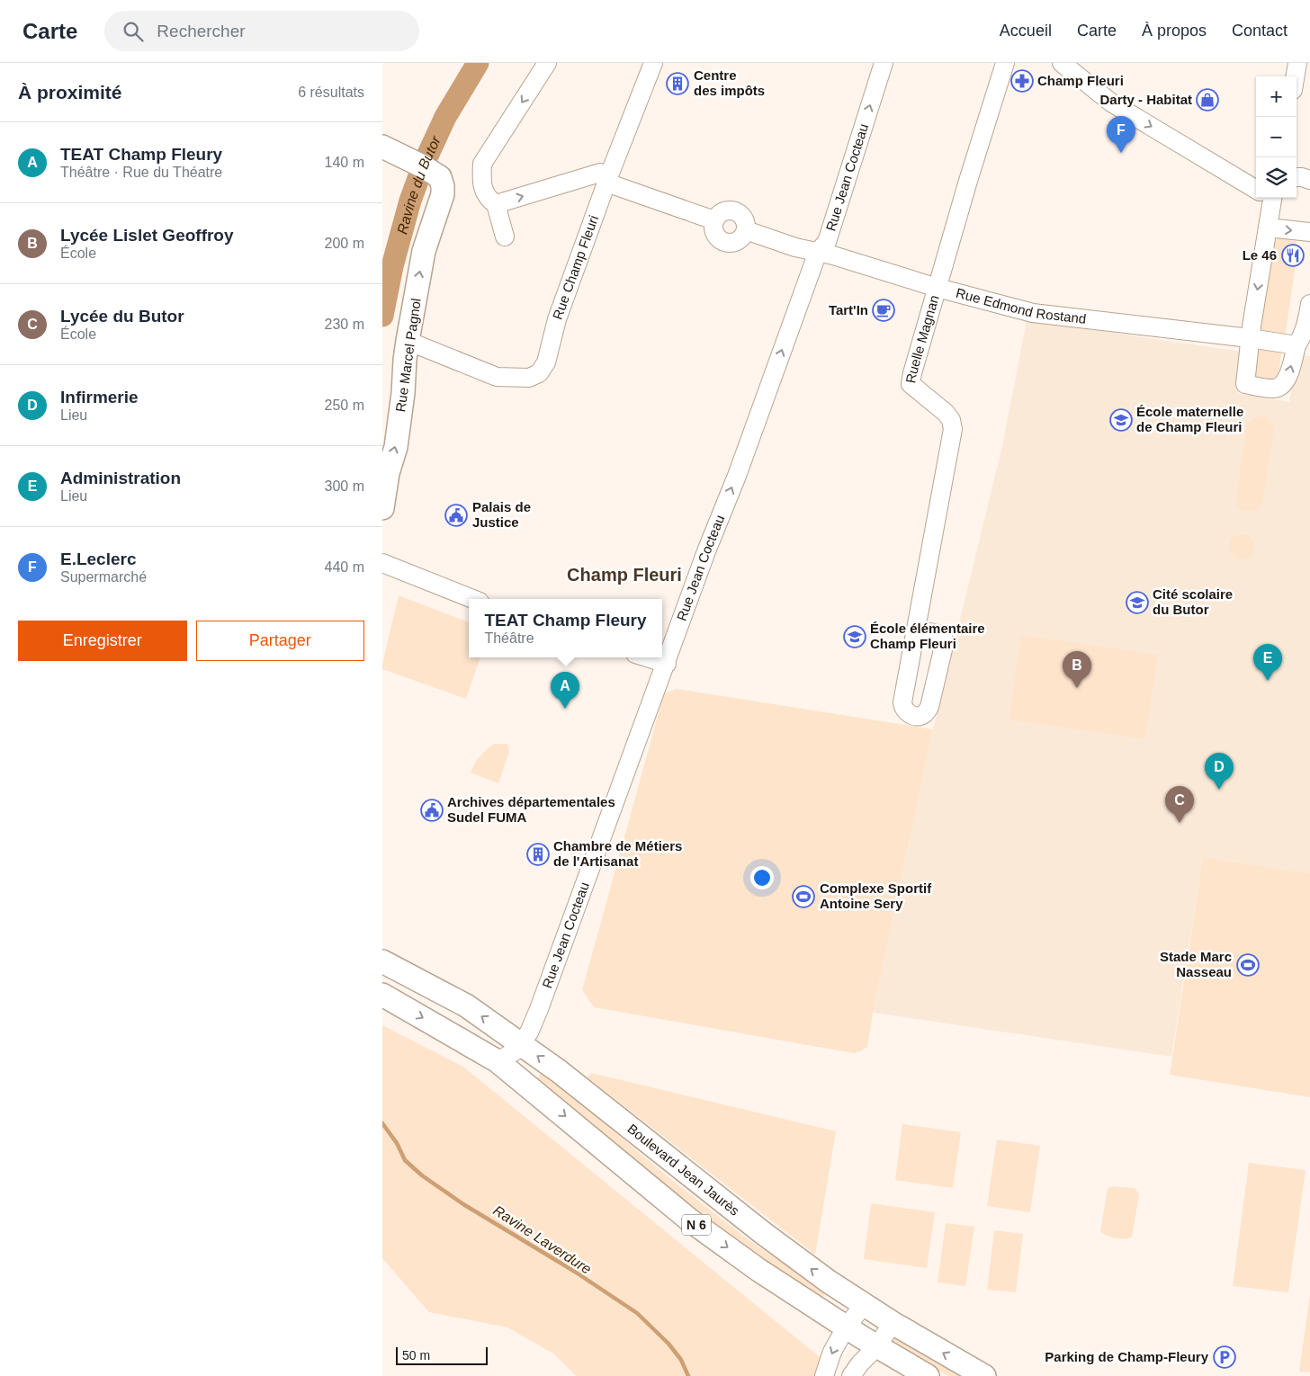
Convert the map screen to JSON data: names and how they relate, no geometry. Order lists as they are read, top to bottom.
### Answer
{
  "streets": {
    "main road": ["Rue Marcel Pagnol", "Boulevard Jean Jaurès", "N 6"],
    "street": [
      "Rue Jean Cocteau",
      "Rue Champ Fleuri",
      "Rue Edmond Rostand",
      "Ruelle Magnan"
    ]
  },
  "crossings": [
    ["Rue Jean Cocteau", "Rue Edmond Rostand"],
    ["Rue Jean Cocteau", "Boulevard Jean Jaurès"],
    ["Rue Jean Cocteau", "N 6"],
    ["Rue Champ Fleuri", "Rue Edmond Rostand"],
    ["Rue Champ Fleuri", "Rue Marcel Pagnol"],
    ["Rue Edmond Rostand", "Ruelle Magnan"]
  ],
  "one_way": ["Rue Jean Cocteau", "Rue Marcel Pagnol"],
  "districts": ["Champ Fleuri"],
  "water": ["Ravine du Butor", "Ravine Laverdure"],
  "places": {
    "pharmacy": ["Champ Fleuri"],
    "building": ["Centre des impôts", "Chambre de Métiers de l'Artisanat"],
    "shop": ["Darty - Habitat"],
    "restaurant": ["Le 46"],
    "cafe": ["Tart'In"],
    "school or university": ["École maternelle de Champ Fleuri", "Cité scolaire du Butor", "École élémentaire Champ Fleuri"],
    "public building": ["Palais de Justice", "Archives départementales Sudel FUMA"],
    "sports": ["Complexe Sportif Antoine Sery", "Stade Marc Nasseau"],
    "parking": ["Parking de Champ-Fleury"]
  },
  "scale_bar": "50 m",
  "page": {
    "header": "Carte",
    "search": "Rechercher",
    "nav": [
      "Accueil",
      "Carte",
      "À propos",
      "Contact"
    ],
    "heading": ["À proximité", "6 résultats"],
    "map_buttons": ["+", "−"],
    "pins": [
      "F",
      "E",
      "B",
      "A",
      "D",
      "C"
    ],
    "list": [
      {
        "mark": "A",
        "name": "TEAT Champ Fleury",
        "note": "Théâtre · Rue du Théatre",
        "value": "140 m"
      },
      {
        "mark": "B",
        "name": "Lycée Lislet Geoffroy",
        "note": "École",
        "value": "200 m"
      },
      {
        "mark": "C",
        "name": "Lycée du Butor",
        "note": "École",
        "value": "230 m"
      },
      {
        "mark": "D",
        "name": "Infirmerie",
        "note": "Lieu",
        "value": "250 m"
      },
      {
        "mark": "E",
        "name": "Administration",
        "note": "Lieu",
        "value": "300 m"
      },
      {
        "mark": "F",
        "name": "E.Leclerc",
        "note": "Supermarché",
        "value": "440 m"
      }
    ],
    "popup": ["TEAT Champ Fleury", "Théâtre"],
    "buttons": ["Enregistrer", "Partager"],
    "scale": "50 m"
  }
}
